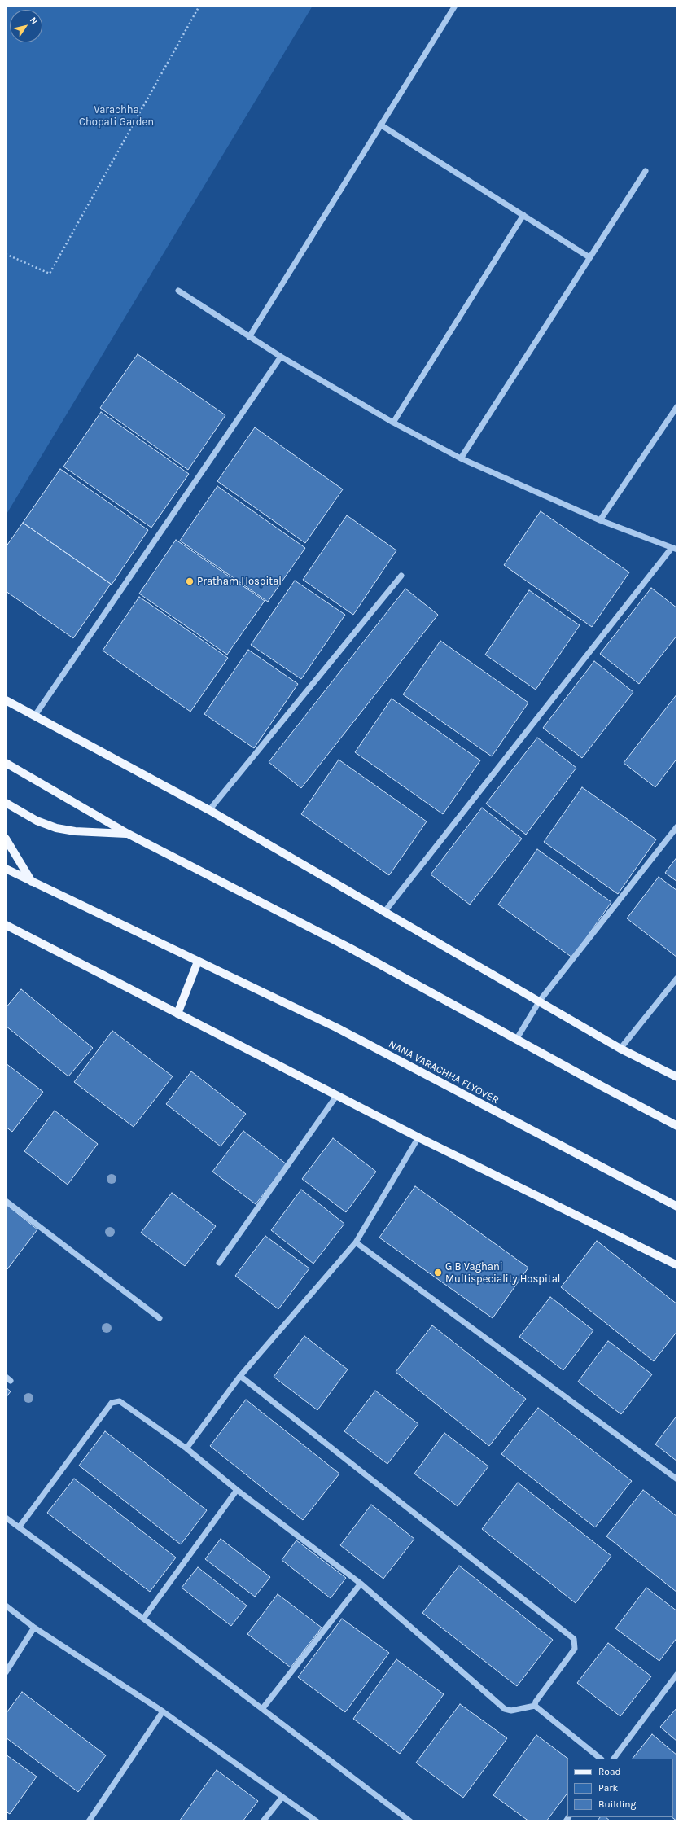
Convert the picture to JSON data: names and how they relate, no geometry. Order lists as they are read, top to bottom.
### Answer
{
  "streets": {
    "main road": ["NANA VARACHHA FLYOVER"]
  },
  "parks": ["Varachha Chopati Garden"],
  "places": ["Pratham Hospital", "G B Vaghani Multispeciality Hospital"],
  "legend": ["Road", "Park", "Building"],
  "north": "top right"
}
